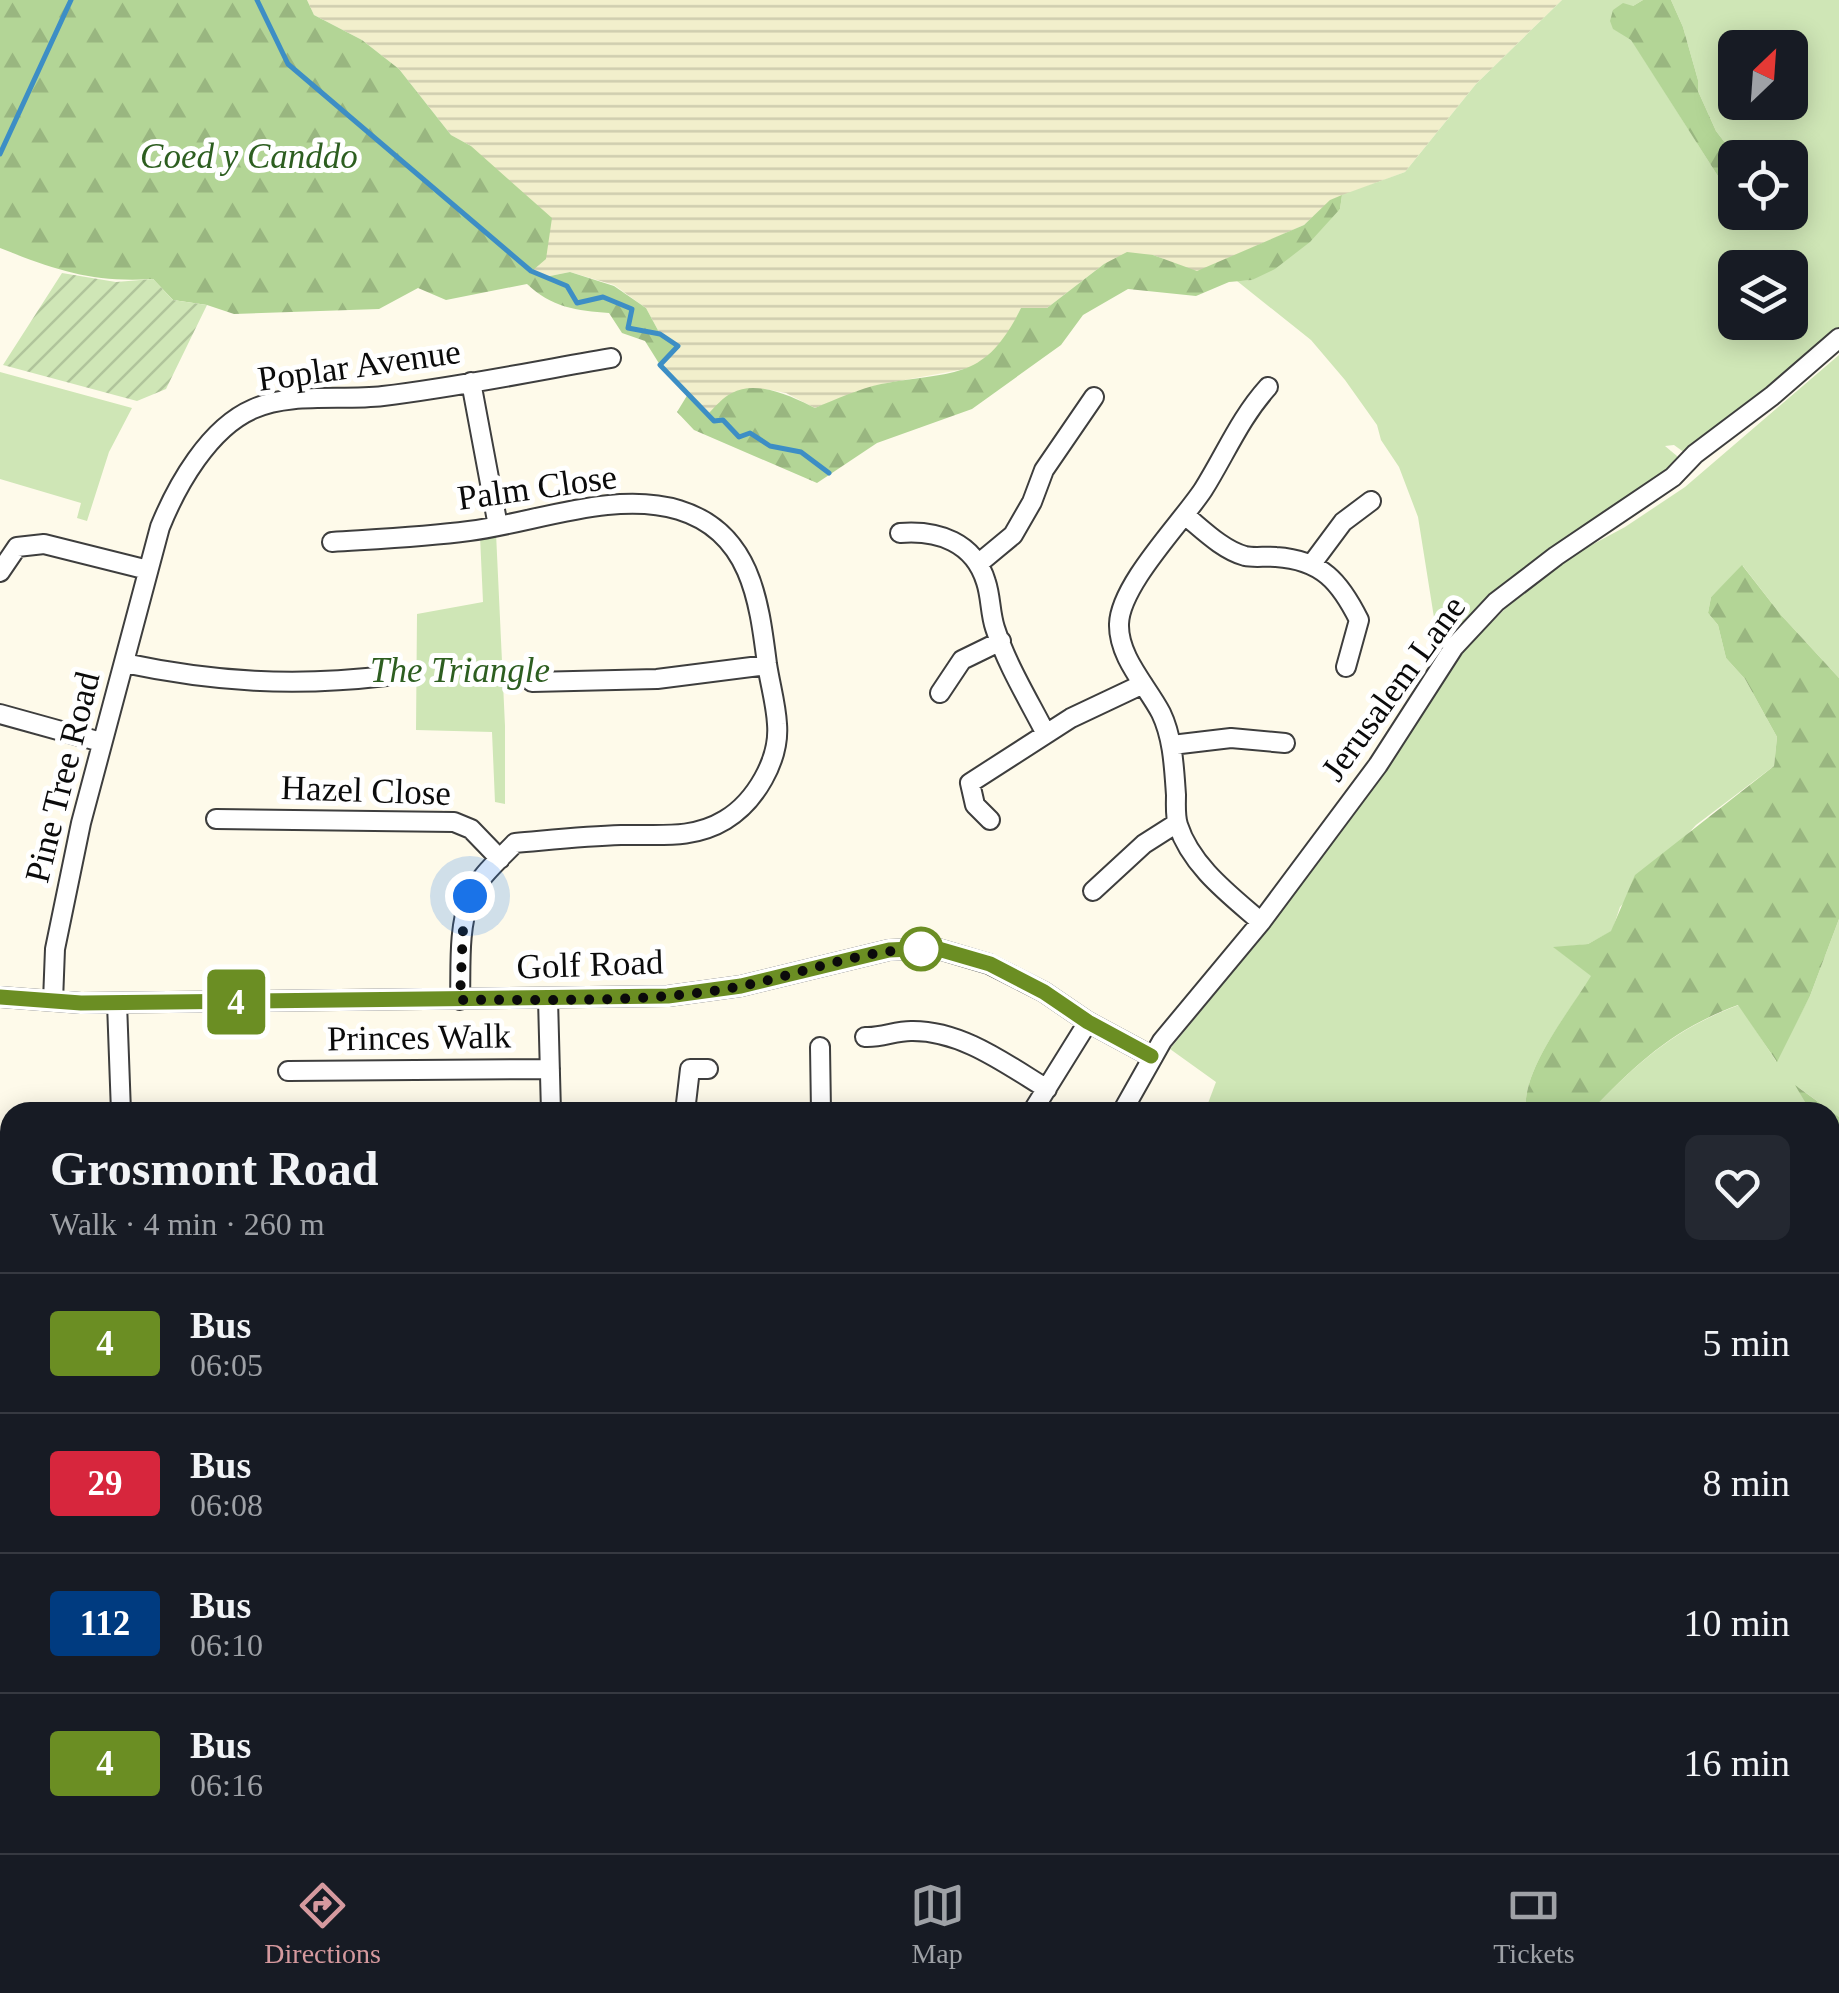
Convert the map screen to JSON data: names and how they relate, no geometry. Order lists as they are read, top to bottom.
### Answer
{
  "streets": {
    "street": [
      "Poplar Avenue",
      "Palm Close",
      "Jerusalem Lane",
      "Pine Tree Road",
      "Hazel Close",
      "Golf Road",
      "Princes Walk"
    ]
  },
  "crossings": [
    ["Poplar Avenue", "Pine Tree Road"],
    ["Palm Close", "Hazel Close"],
    ["Jerusalem Lane", "Golf Road"],
    ["Pine Tree Road", "Golf Road"]
  ],
  "parks": ["Coed y Canddo", "The Triangle"],
  "lines": ["bus line 4"],
  "north": "top right",
  "page": {
    "on_map": "4",
    "heading": ["Grosmont Road", "Walk · 4 min · 260 m"],
    "list": [
      {
        "mark": "4",
        "name": "Bus",
        "note": "06:05",
        "value": "5 min"
      },
      {
        "mark": "29",
        "name": "Bus",
        "note": "06:08",
        "value": "8 min"
      },
      {
        "mark": "112",
        "name": "Bus",
        "note": "06:10",
        "value": "10 min"
      },
      {
        "mark": "4",
        "name": "Bus",
        "note": "06:16",
        "value": "16 min"
      }
    ],
    "tabs": ["Directions", "Map", "Tickets"]
  }
}
